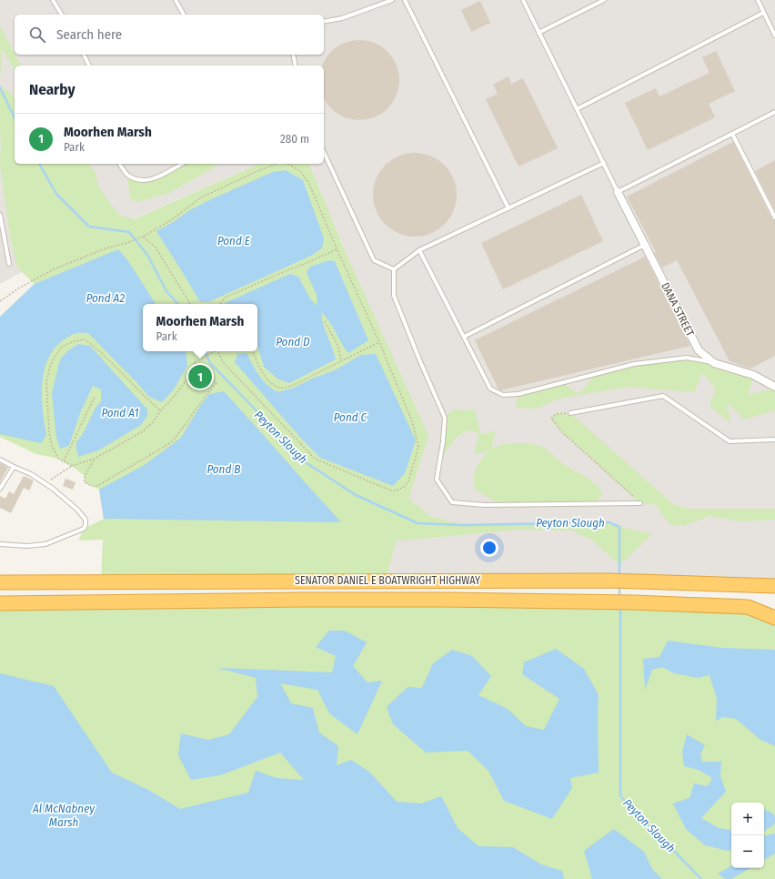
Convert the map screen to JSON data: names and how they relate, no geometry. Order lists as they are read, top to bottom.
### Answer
{
  "streets": {
    "highway": ["SENATOR DANIEL E BOATWRIGHT HIGHWAY"],
    "street": ["DANA STREET"]
  },
  "water": [
    "Pond E",
    "Pond A2",
    "Pond D",
    "Pond A1",
    "Pond C",
    "Peyton Slough",
    "Pond B",
    "Al McNabney Marsh"
  ],
  "page": {
    "search": "Search here",
    "heading": "Nearby",
    "list": [
      {
        "mark": "1",
        "name": "Moorhen Marsh",
        "note": "Park",
        "value": "280 m"
      }
    ],
    "popup": ["Moorhen Marsh", "Park"],
    "pins": "1",
    "map_buttons": ["+", "−"]
  }
}
